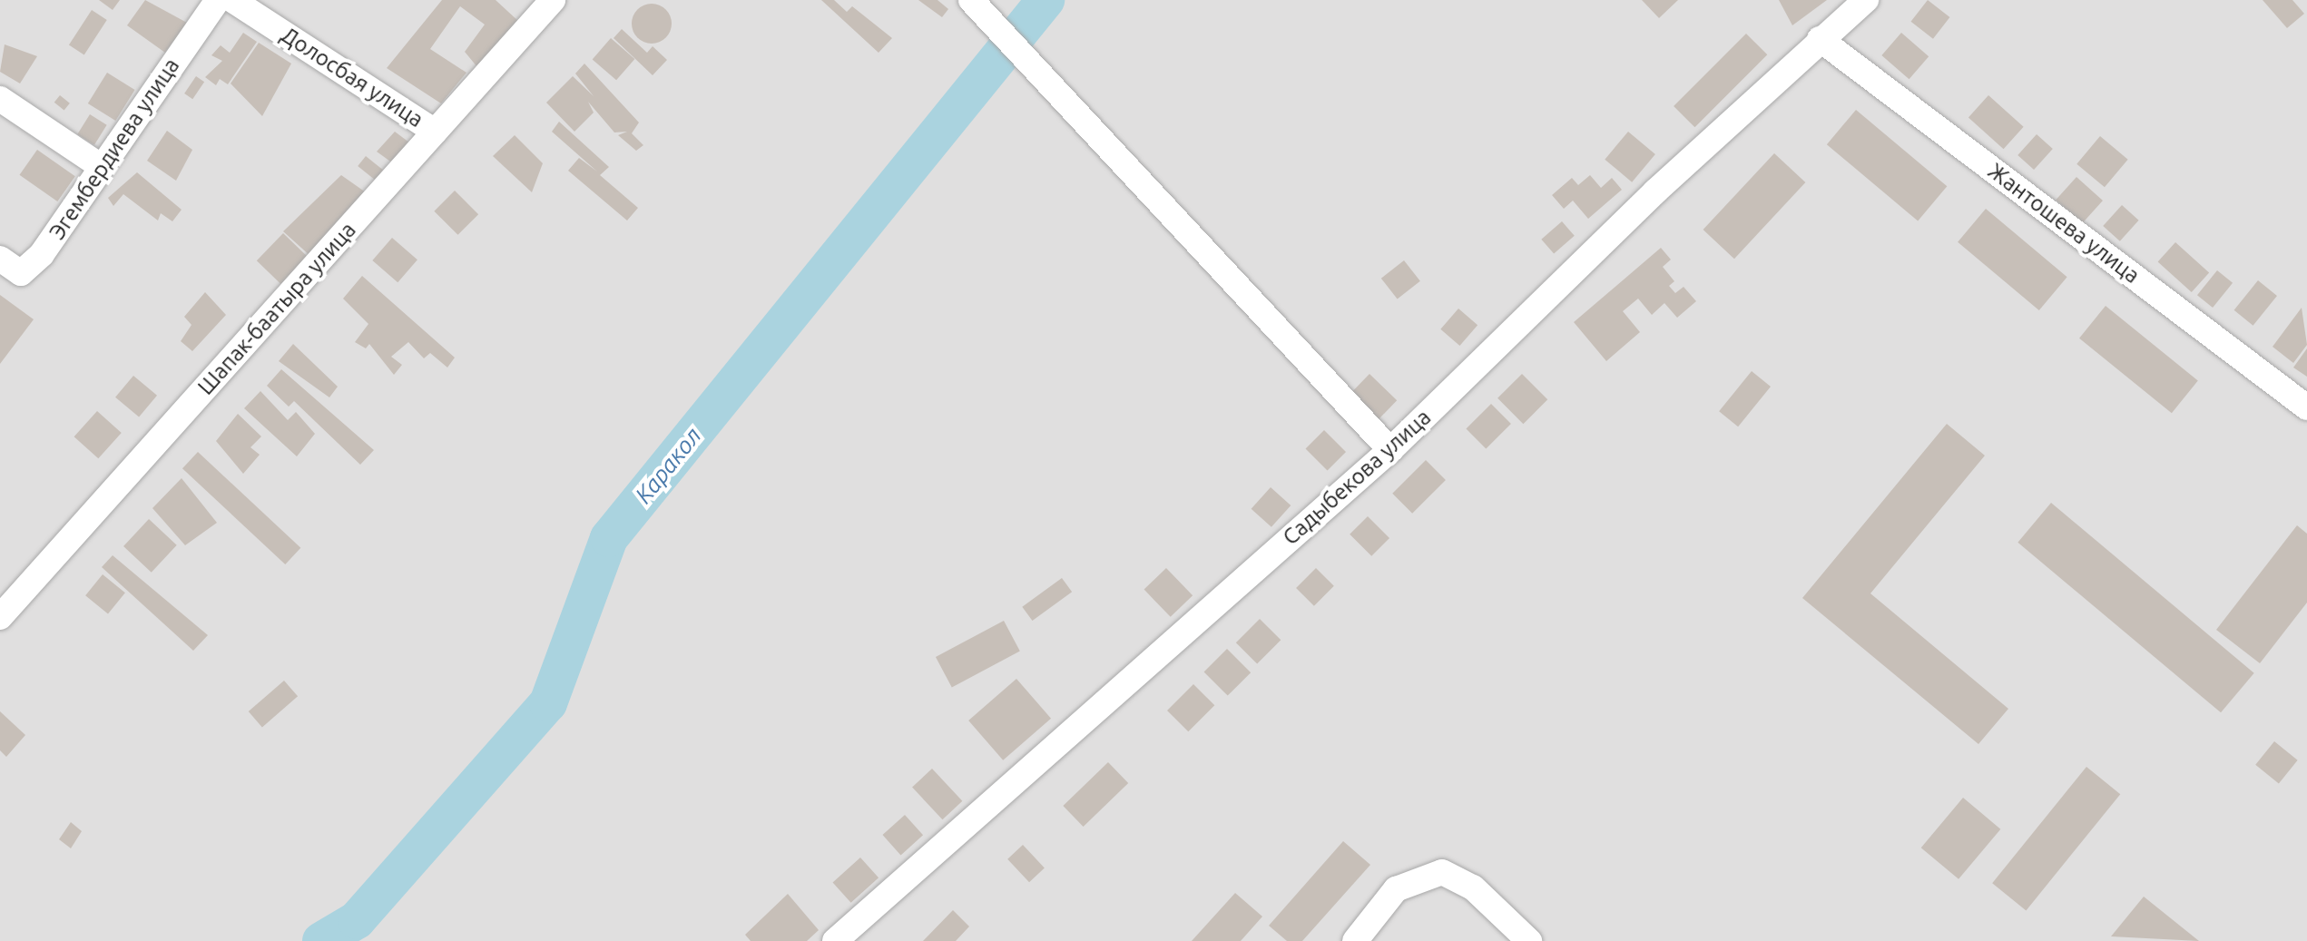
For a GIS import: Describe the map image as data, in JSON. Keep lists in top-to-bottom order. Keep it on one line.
{"streets":{"street":["Долосбая улица","Эгембердиева улица","Жантошева улица","Шапак-баатыра улица","Садыбекова улица"]},"crossings":[["Долосбая улица","Шапак-баатыра улица"],["Жантошева улица","Садыбекова улица"]],"water":["Каракол"]}
